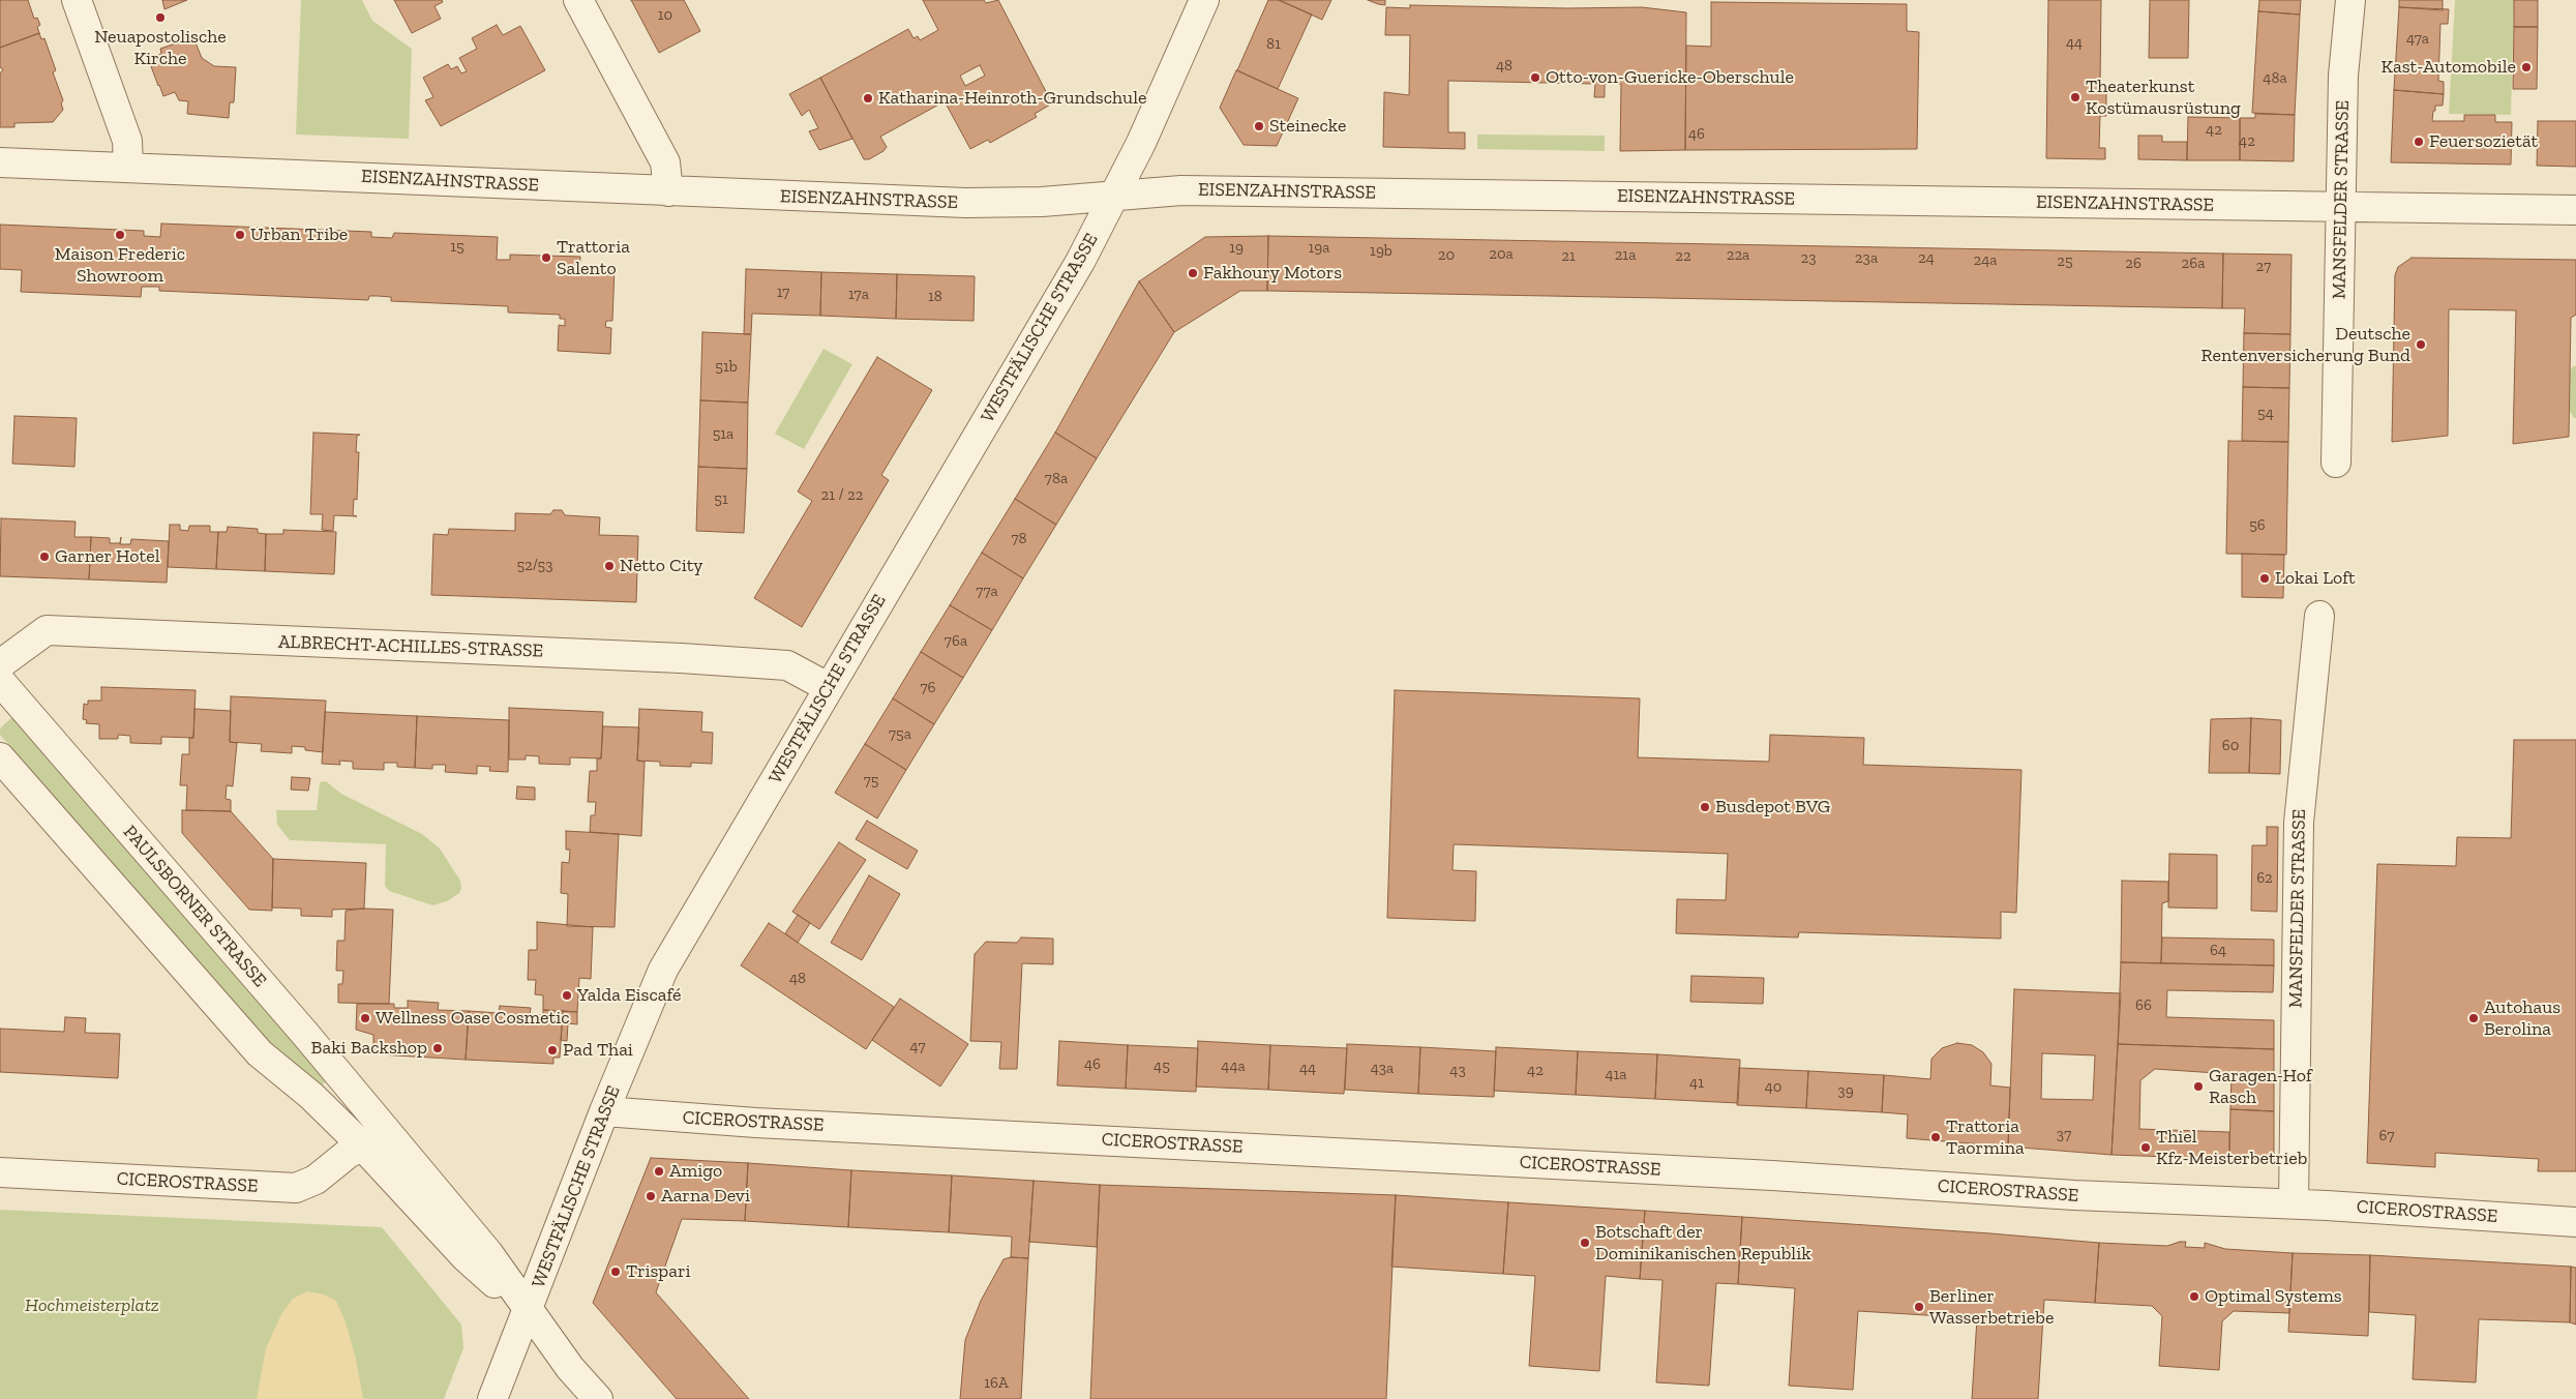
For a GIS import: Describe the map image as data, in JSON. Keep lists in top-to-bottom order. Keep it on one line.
{"streets":{"street":["EISENZAHNSTRASSE","MANSFELDER STRASSE","WESTFÄLISCHE STRASSE","ALBRECHT-ACHILLES-STRASSE","PAULSBORNER STRASSE","CICEROSTRASSE"]},"crossings":[["EISENZAHNSTRASSE","MANSFELDER STRASSE"],["EISENZAHNSTRASSE","WESTFÄLISCHE STRASSE"],["MANSFELDER STRASSE","CICEROSTRASSE"],["WESTFÄLISCHE STRASSE","ALBRECHT-ACHILLES-STRASSE"],["WESTFÄLISCHE STRASSE","PAULSBORNER STRASSE"],["WESTFÄLISCHE STRASSE","CICEROSTRASSE"],["PAULSBORNER STRASSE","CICEROSTRASSE"]],"parks":["Hochmeisterplatz"],"places":["Neuapostolische Kirche","Kast-Automobile","Otto-von-Guericke-Oberschule","Theaterkunst Kostümausrüstung","Katharina-Heinroth-Grundschule","Steinecke","Feuersozietät","Maison Frederic Showroom","Urban Tribe","Trattoria Salento","Fakhoury Motors","Deutsche Rentenversicherung Bund","Garner Hotel","Netto City","Lokai Loft","Busdepot BVG","Yalda Eiscafé","Wellness Oase Cosmetic","Autohaus Berolina","Baki Backshop","Pad Thai","Garagen-Hof Rasch","Trattoria Taormina","Thiel Kfz-Meisterbetrieb","Amigo","Aarna Devi","Botschaft der Dominikanischen Republik","Trispari","Optimal Systems","Berliner Wasserbetriebe"],"house_numbers":["10","47a","44","81","48","48a","42","46","42","15","19","19a","19b","20a","20","21a","22a","21","22","23","23a","24","24a","25","26","26a","27","17","17a","18","51b","54","51a","78a","21 / 22","51","56","78","52/53","77a","76a","76","75a","60","75","62","64","48","66","47","46","45","44a","44","43a","43","42","41a","41","40","39","37","67","16A"]}
